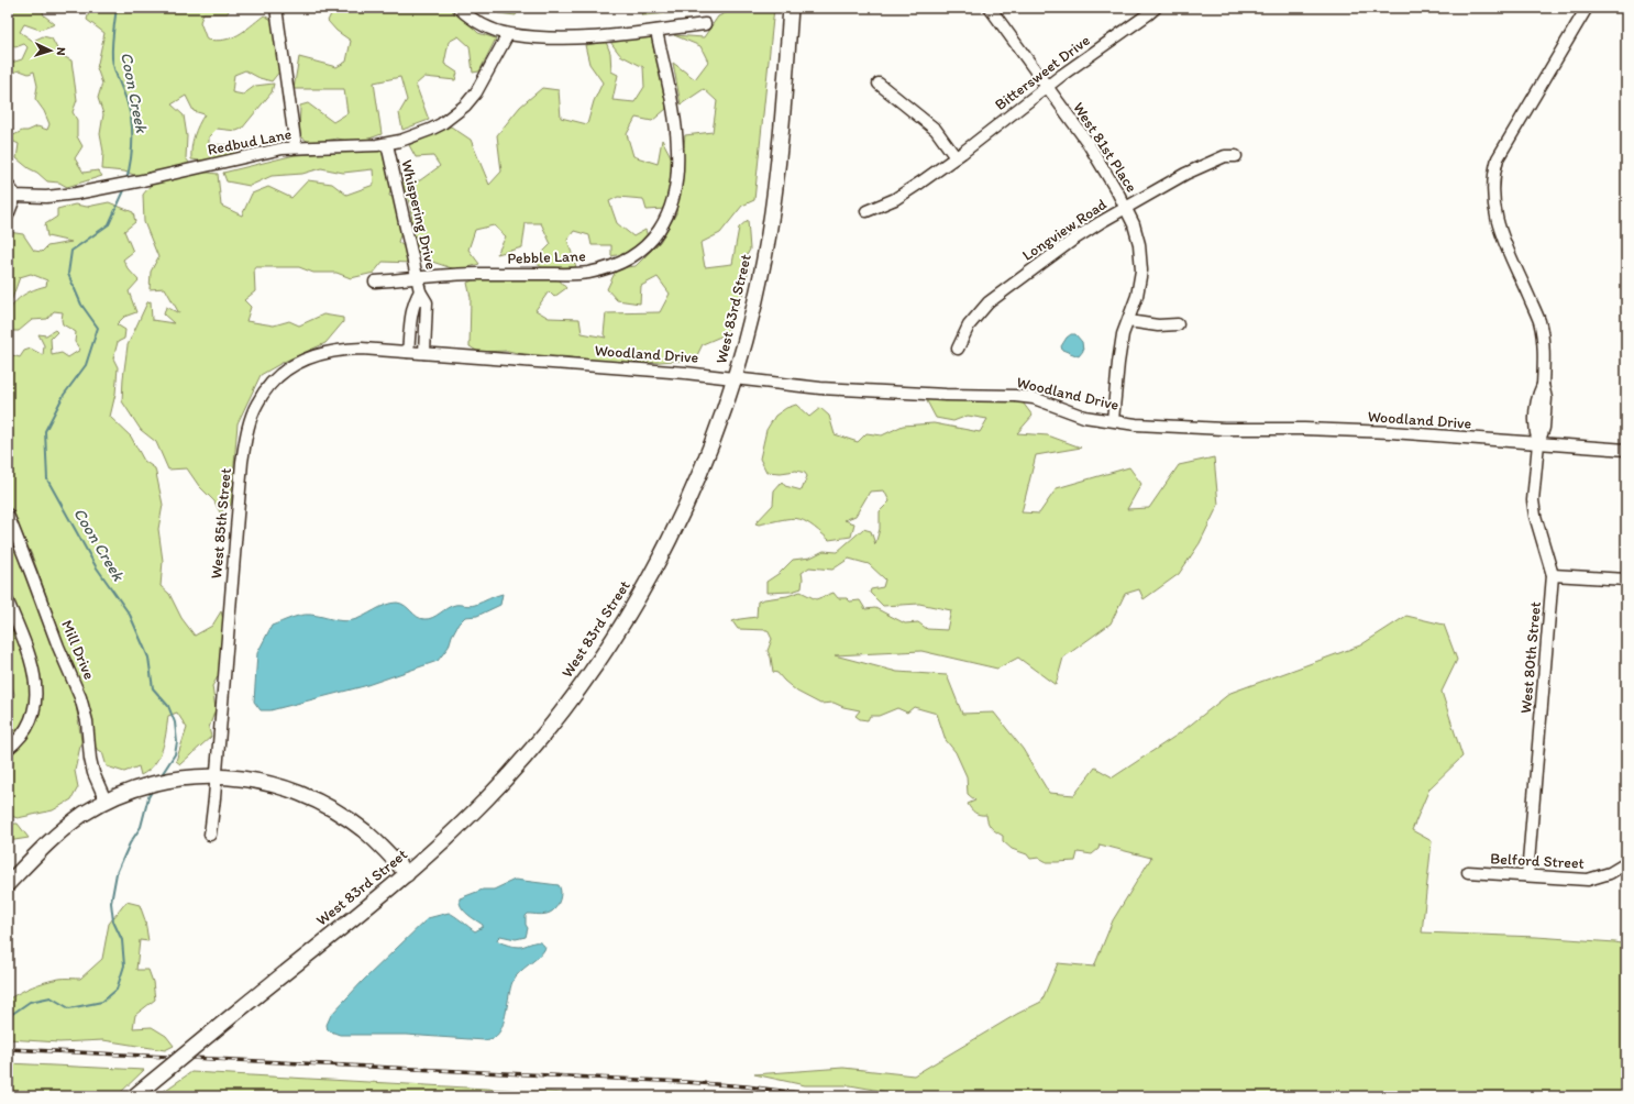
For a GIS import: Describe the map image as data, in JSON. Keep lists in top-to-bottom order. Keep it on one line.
{"streets":{"main road":["West 83rd Street"],"street":["Bittersweet Drive","Redbud Lane","West 81st Place","Whispering Drive","Longview Road","Pebble Lane","Woodland Drive","West 85th Street","Mill Drive","West 80th Street","Belford Street"]},"crossings":[["Bittersweet Drive","West 81st Place"],["Redbud Lane","Whispering Drive"],["West 81st Place","Longview Road"],["West 81st Place","Woodland Drive"],["Whispering Drive","Pebble Lane"],["Whispering Drive","Woodland Drive"],["Whispering Drive","West 85th Street"],["West 83rd Street","Woodland Drive"],["Woodland Drive","West 85th Street"],["Woodland Drive","West 80th Street"],["West 80th Street","Belford Street"]],"water":["Coon Creek"],"north":"right"}
